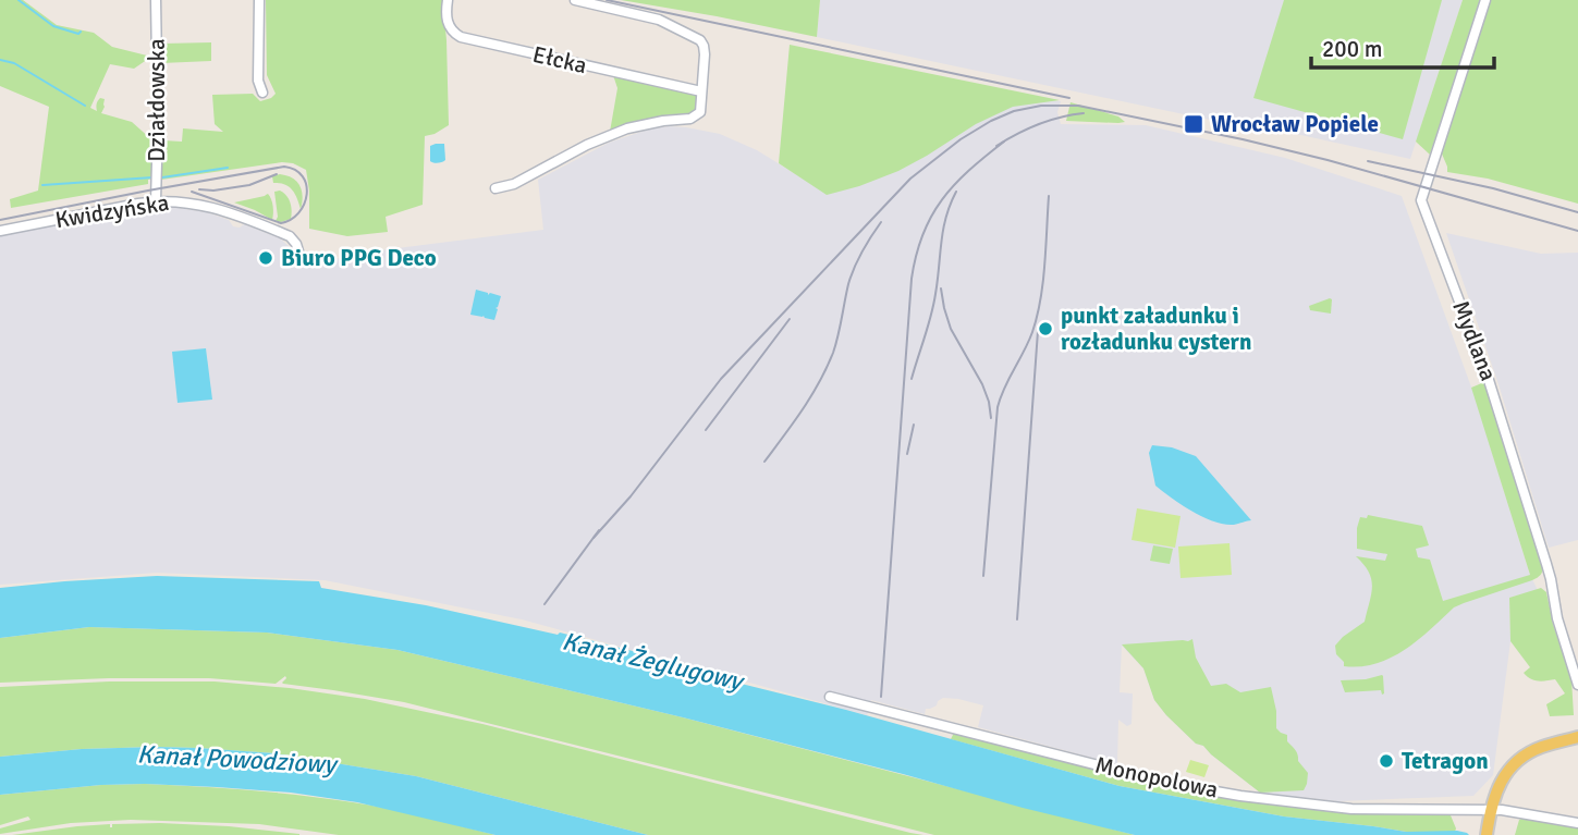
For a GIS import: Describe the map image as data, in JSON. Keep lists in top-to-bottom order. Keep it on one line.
{"streets":{"street":["Ełcka","Działdowska","Kwidzyńska","Mydlana","Monopolowa"]},"crossings":[["Działdowska","Kwidzyńska"]],"water":["Kanał Żeglugowy","Kanał Powodziowy"],"places":{"transit":["Wrocław Popiele"],"other":["Biuro PPG Deco","punkt załadunku i rozładunku cystern","Tetragon"]},"scale_bar":"200 m"}
